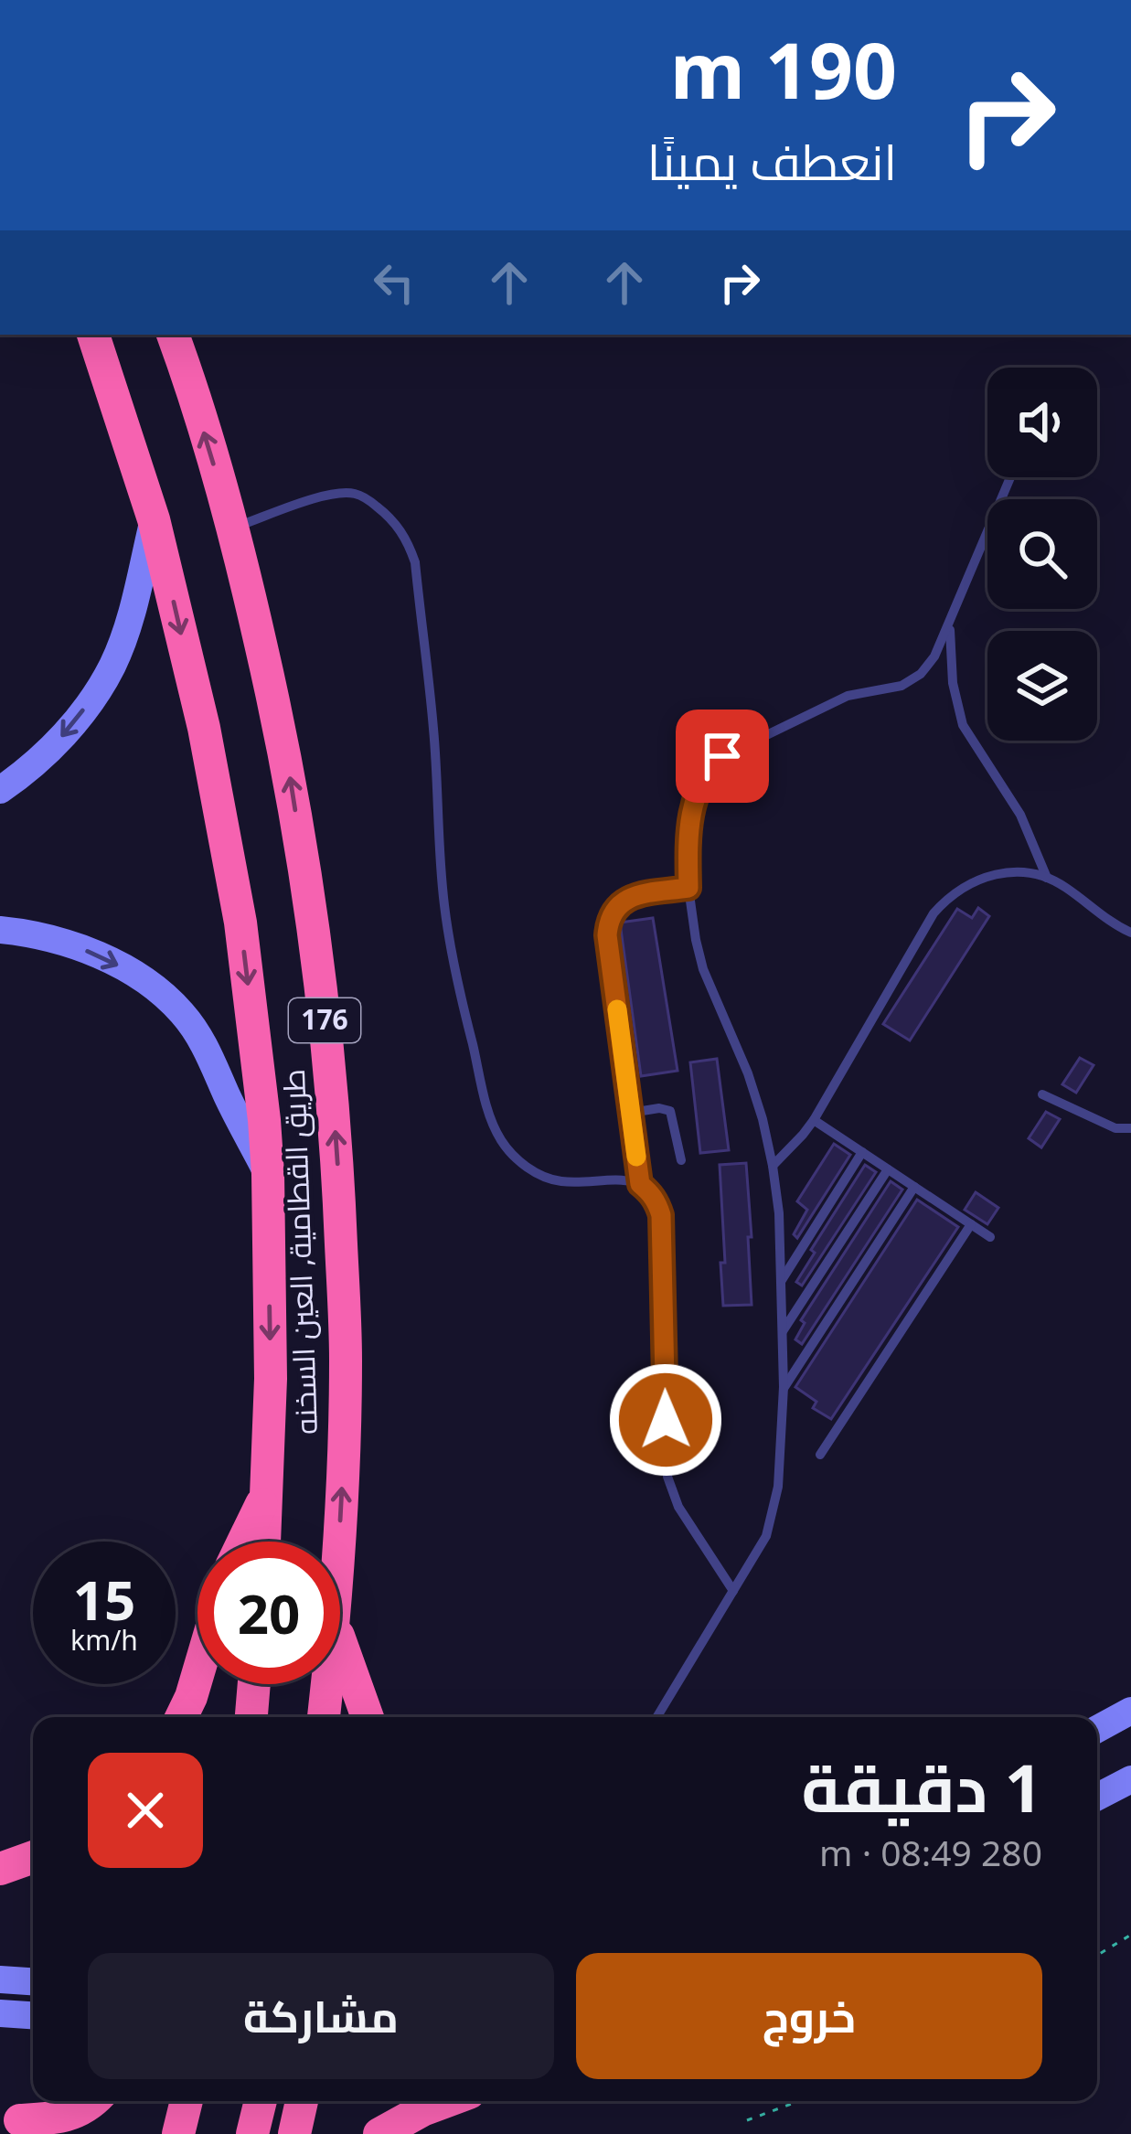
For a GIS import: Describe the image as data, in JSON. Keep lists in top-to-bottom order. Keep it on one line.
{"streets":{"highway":["176","طريق القطامية, العين السخنه"]},"page":{"turn":["190 m","انعطف يمينًا"],"speed":"15 km/h","limit":"20","heading":["1 دقيقة","280 m · 08:49"],"buttons":["خروج","مشاركة"]}}
